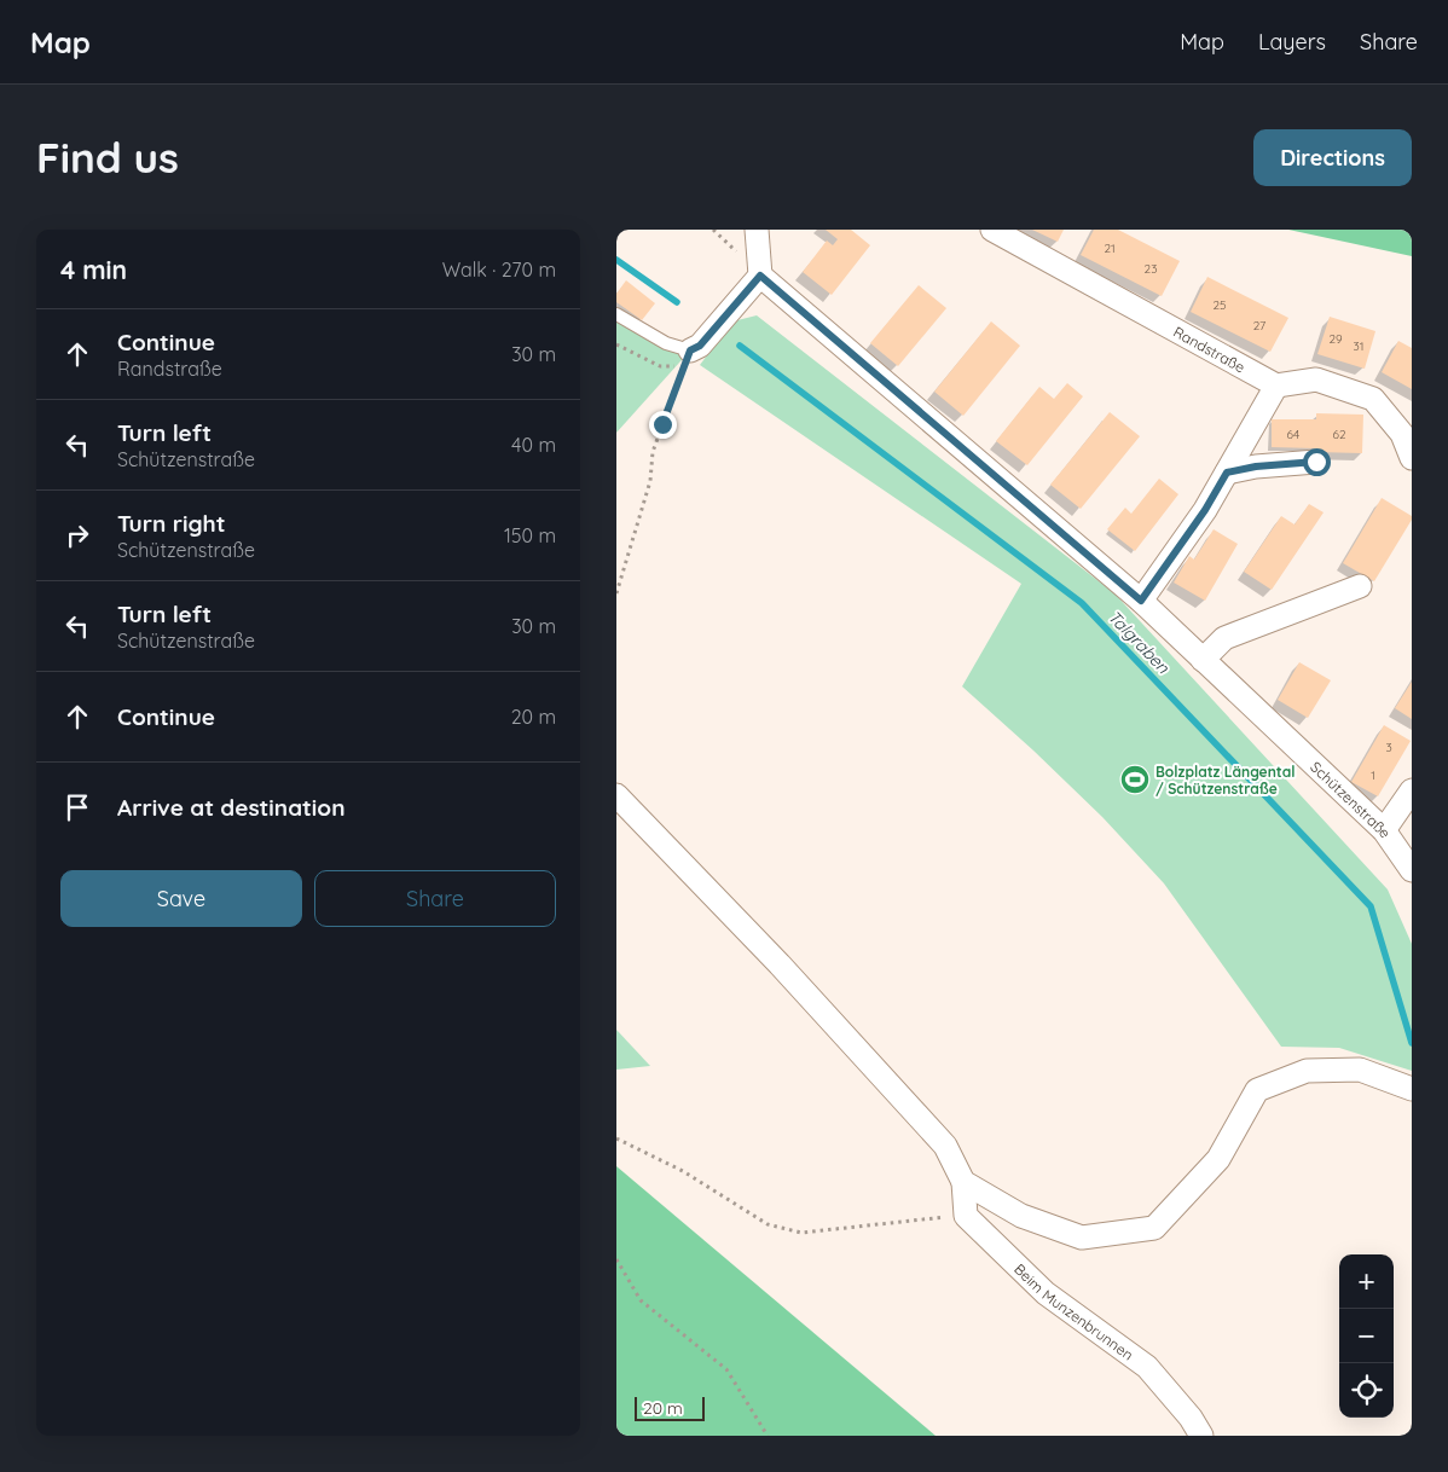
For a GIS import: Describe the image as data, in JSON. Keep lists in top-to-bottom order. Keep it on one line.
{"streets":{"street":["Randstraße","Schützenstraße","Beim Munzenbrunnen"]},"water":["Talgraben"],"places":{"sports":["Bolzplatz Längental / Schützenstraße"]},"house_numbers":["21","23","25","27","29","31","64","62","3","1"],"scale_bar":"20 m","page":{"header":"Map","nav":["Map","Layers","Share"],"buttons":["Directions",["Save","Share"]],"title":"Find us","heading":["4 min","Walk · 270 m"],"list":[["Continue","Randstraße","30 m"],["Turn left","Schützenstraße","40 m"],["Turn right","Schützenstraße","150 m"],["Turn left","Schützenstraße","30 m"],["Continue","20 m"],"Arrive at destination"],"map_buttons":["+","−"],"scale":"20 m"}}
